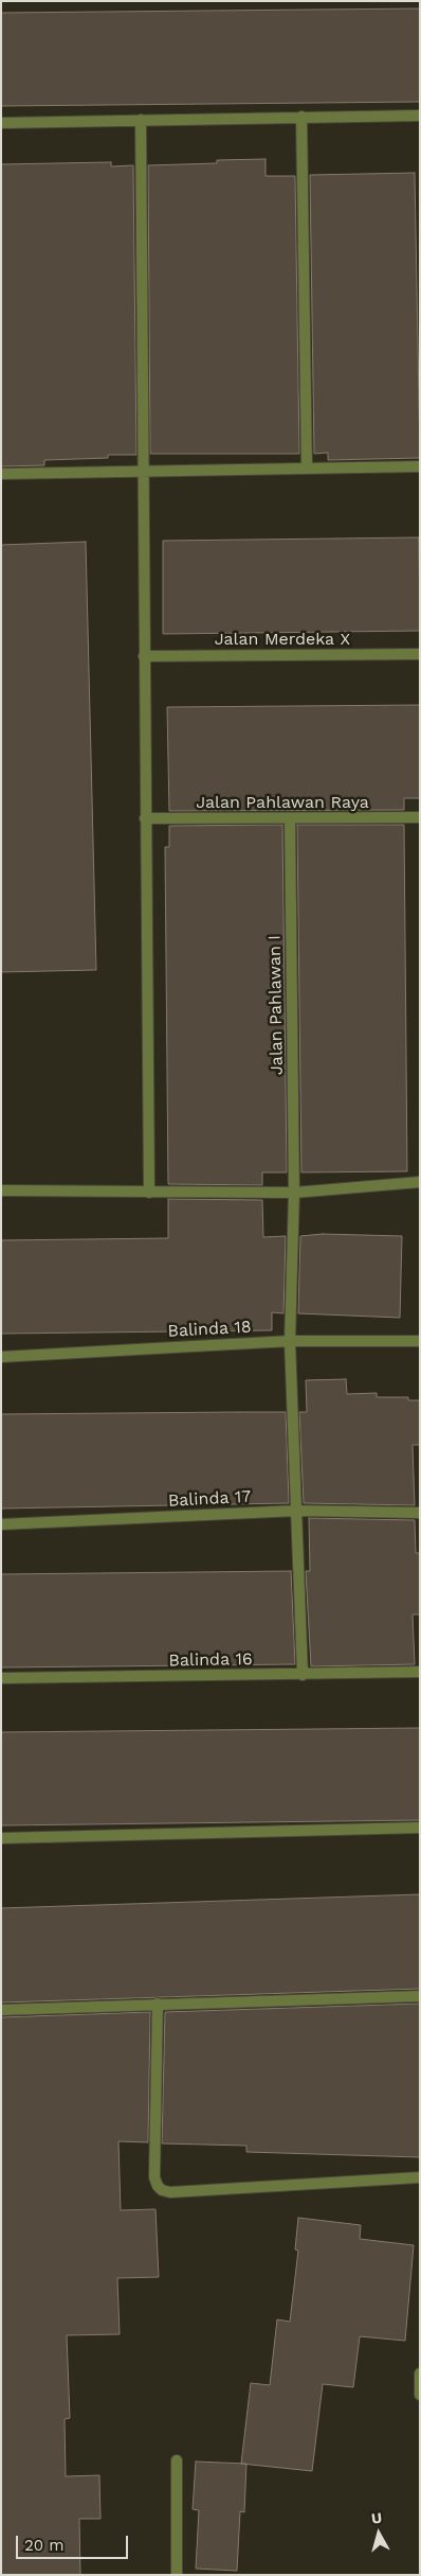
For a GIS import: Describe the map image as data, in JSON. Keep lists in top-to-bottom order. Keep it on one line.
{"streets":{"street":["Jalan Merdeka X","Jalan Pahlawan Raya","Jalan Pahlawan I","Balinda 18","Balinda 17","Balinda 16"]},"crossings":[["Jalan Pahlawan Raya","Jalan Pahlawan I"],["Jalan Pahlawan I","Balinda 18"],["Jalan Pahlawan I","Balinda 17"],["Jalan Pahlawan I","Balinda 16"]],"scale_bar":"20 m","north":"top"}
